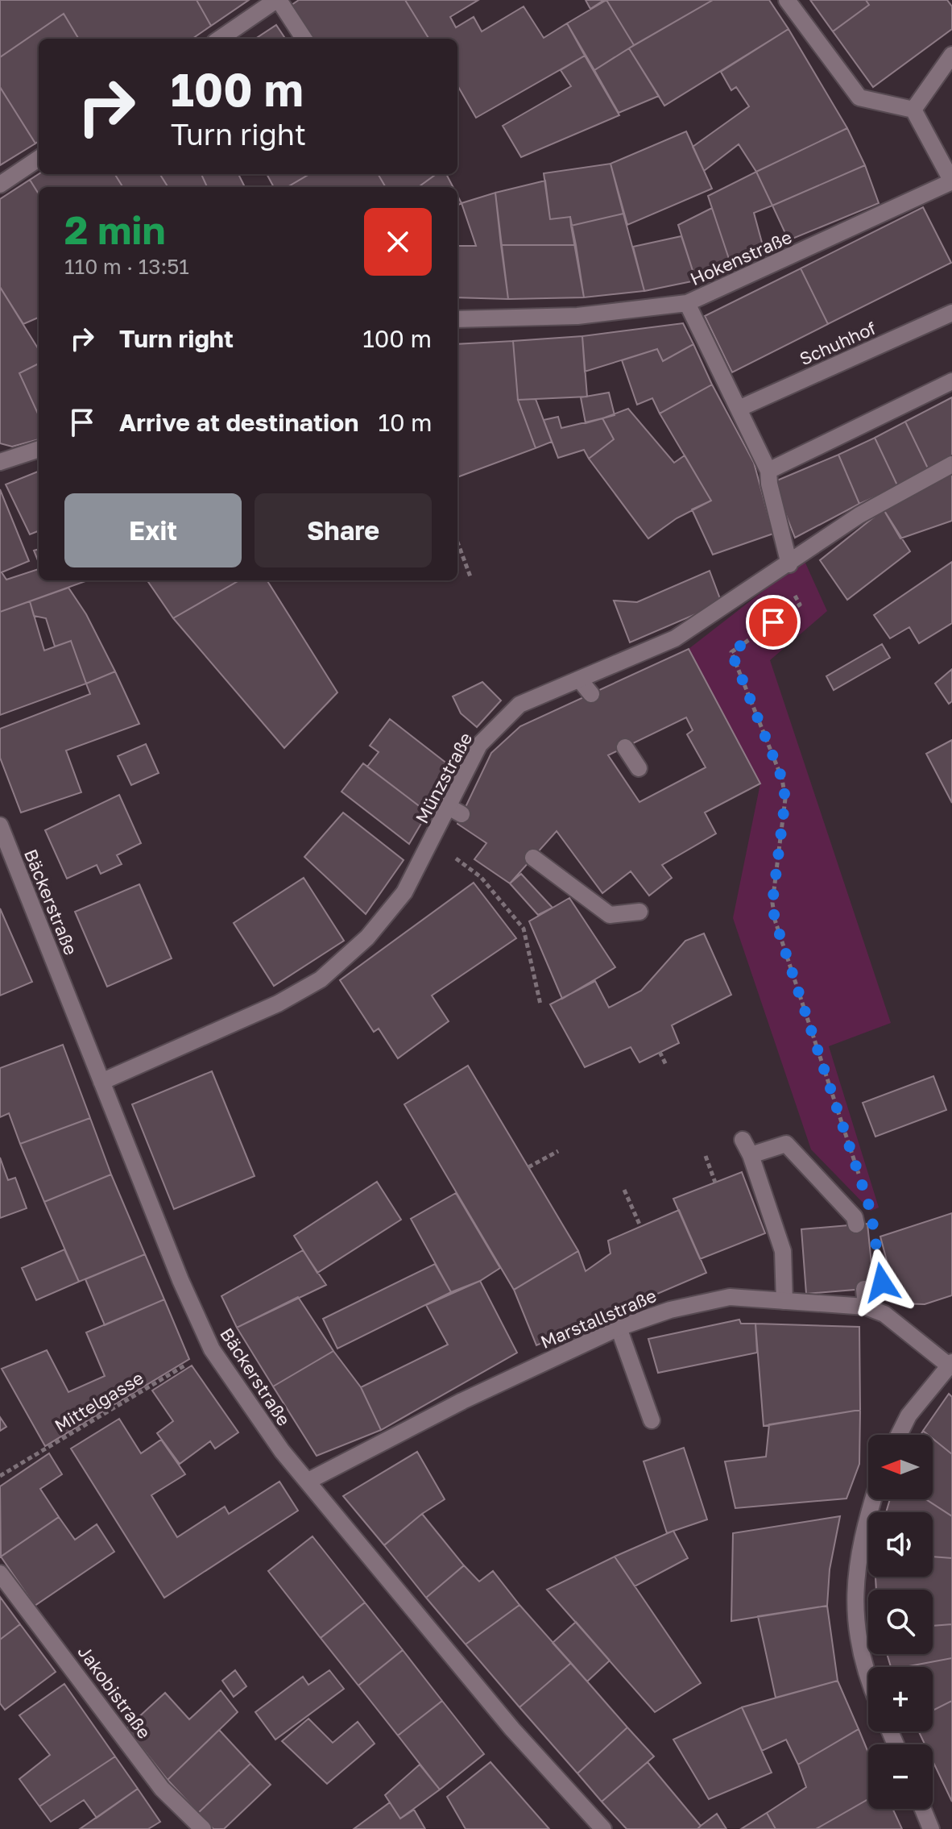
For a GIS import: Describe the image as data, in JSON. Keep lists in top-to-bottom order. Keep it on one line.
{"streets":{"street":["Hokenstraße","Schuhhof","Münzstraße","Bäckerstraße","Marstallstraße","Jakobistraße"],"path":["Mittelgasse"]},"crossings":[["Münzstraße","Bäckerstraße"],["Bäckerstraße","Marstallstraße"],["Bäckerstraße","Mittelgasse"]],"north":"left","page":{"turn":["100 m","Turn right"],"heading":["2 min","110 m · 13:51"],"list":[{"name":"Turn right","value":"100 m"},{"name":"Arrive at destination","value":"10 m"}],"buttons":["Exit","Share"],"map_buttons":["+","−"]}}
